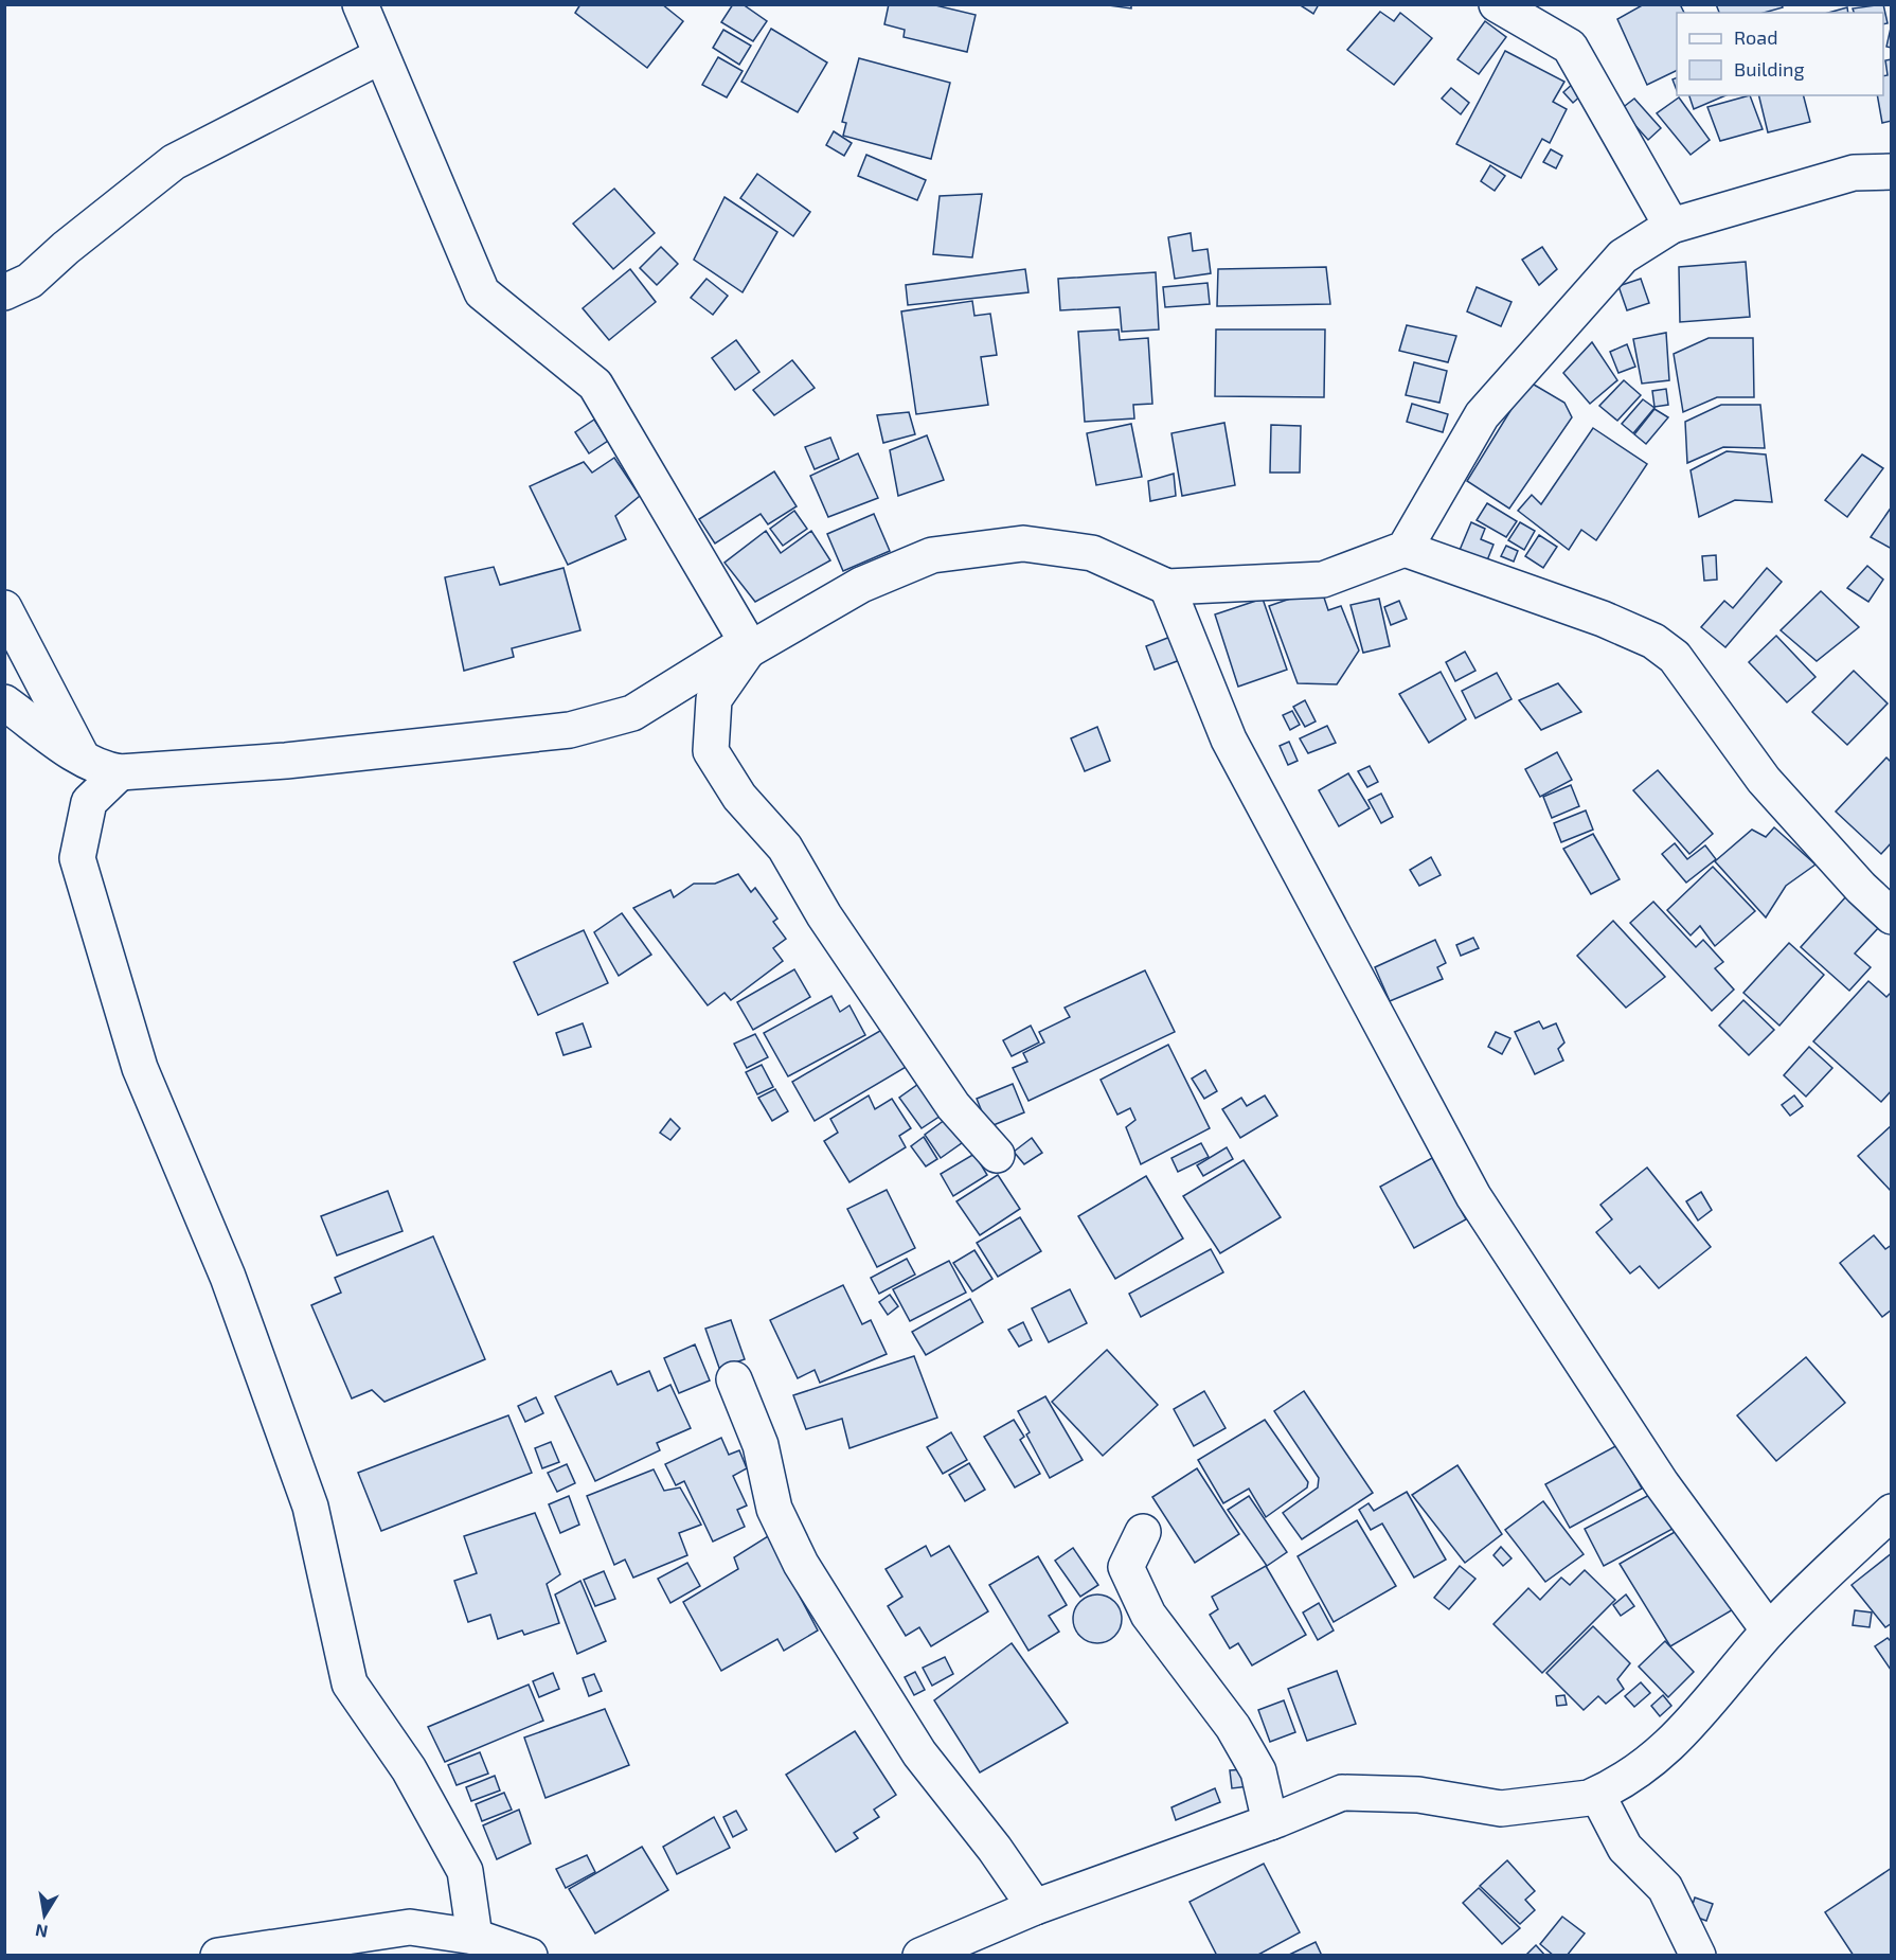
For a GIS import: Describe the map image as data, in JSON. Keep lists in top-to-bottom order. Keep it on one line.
{"legend":["Road","Building"],"north":"bottom"}
